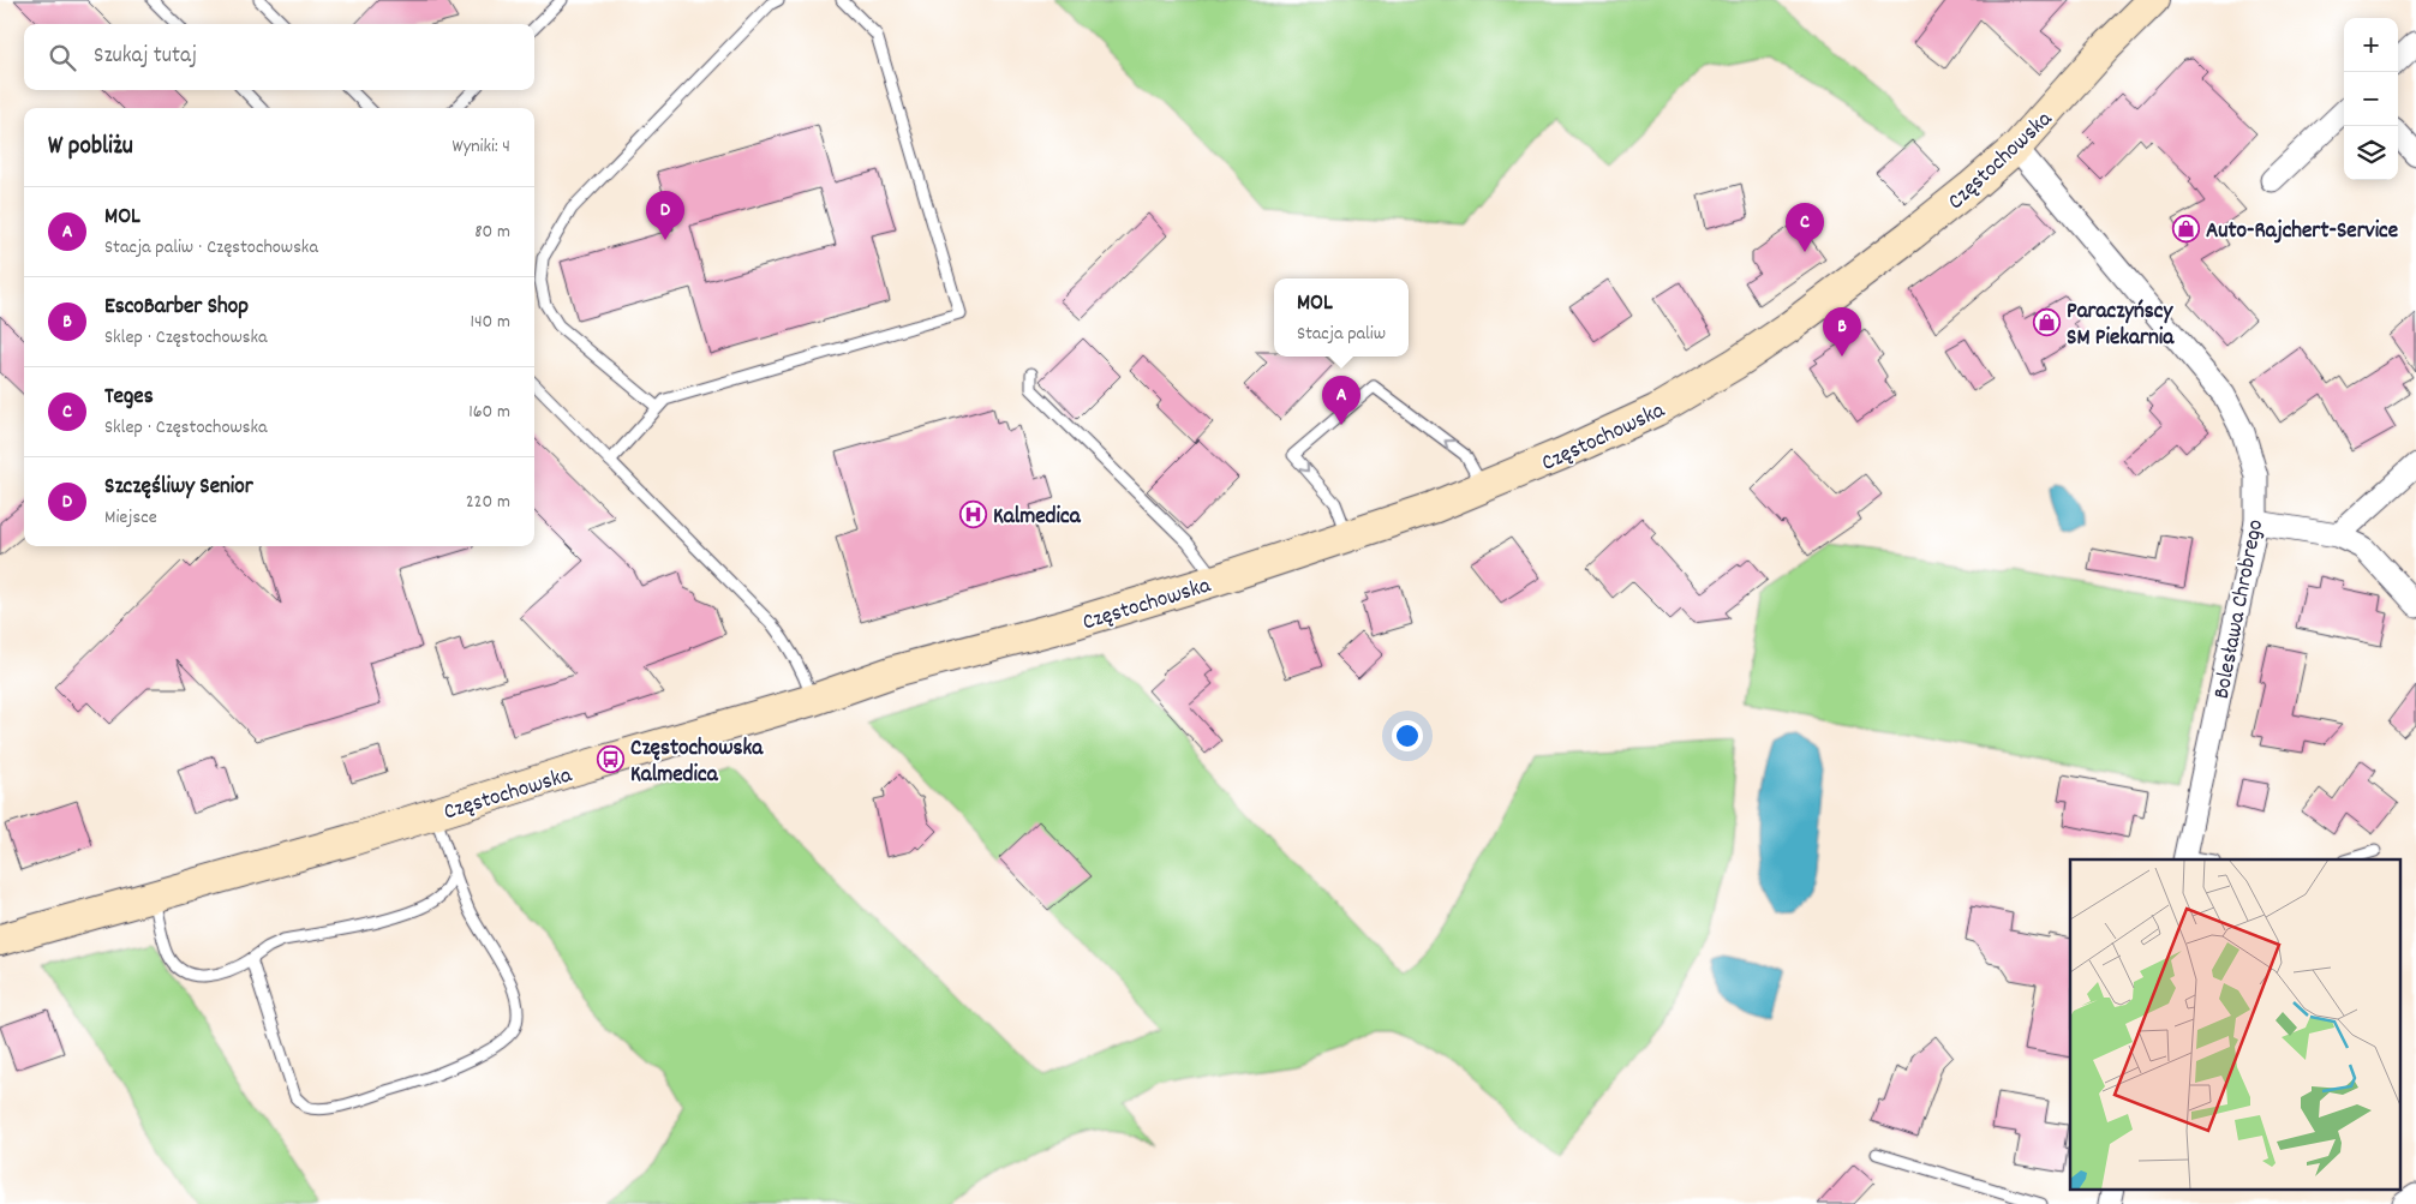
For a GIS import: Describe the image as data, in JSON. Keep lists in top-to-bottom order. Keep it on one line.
{"streets":{"main road":["Częstochowska"],"street":["Bolesława Chrobrego"]},"crossings":[["Częstochowska","Bolesława Chrobrego"]],"places":{"shop":["Auto-Rajchert-Service","Paraczyńscy SM Piekarnia"],"hospital":["Kalmedica"],"bus stop":["Częstochowska Kalmedica"]},"page":{"map_buttons":["+","−"],"search":"Szukaj tutaj","heading":["W pobliżu","Wyniki: 4"],"list":[{"mark":"A","name":"MOL","note":"Stacja paliw · Częstochowska","value":"80 m"},{"mark":"B","name":"EscoBarber Shop","note":"Sklep · Częstochowska","value":"140 m"},{"mark":"C","name":"Teges","note":"Sklep · Częstochowska","value":"160 m"},{"mark":"D","name":"Szczęśliwy Senior","note":"Miejsce","value":"220 m"}],"pins":["D","C","B","A"],"popup":["MOL","Stacja paliw"]}}
